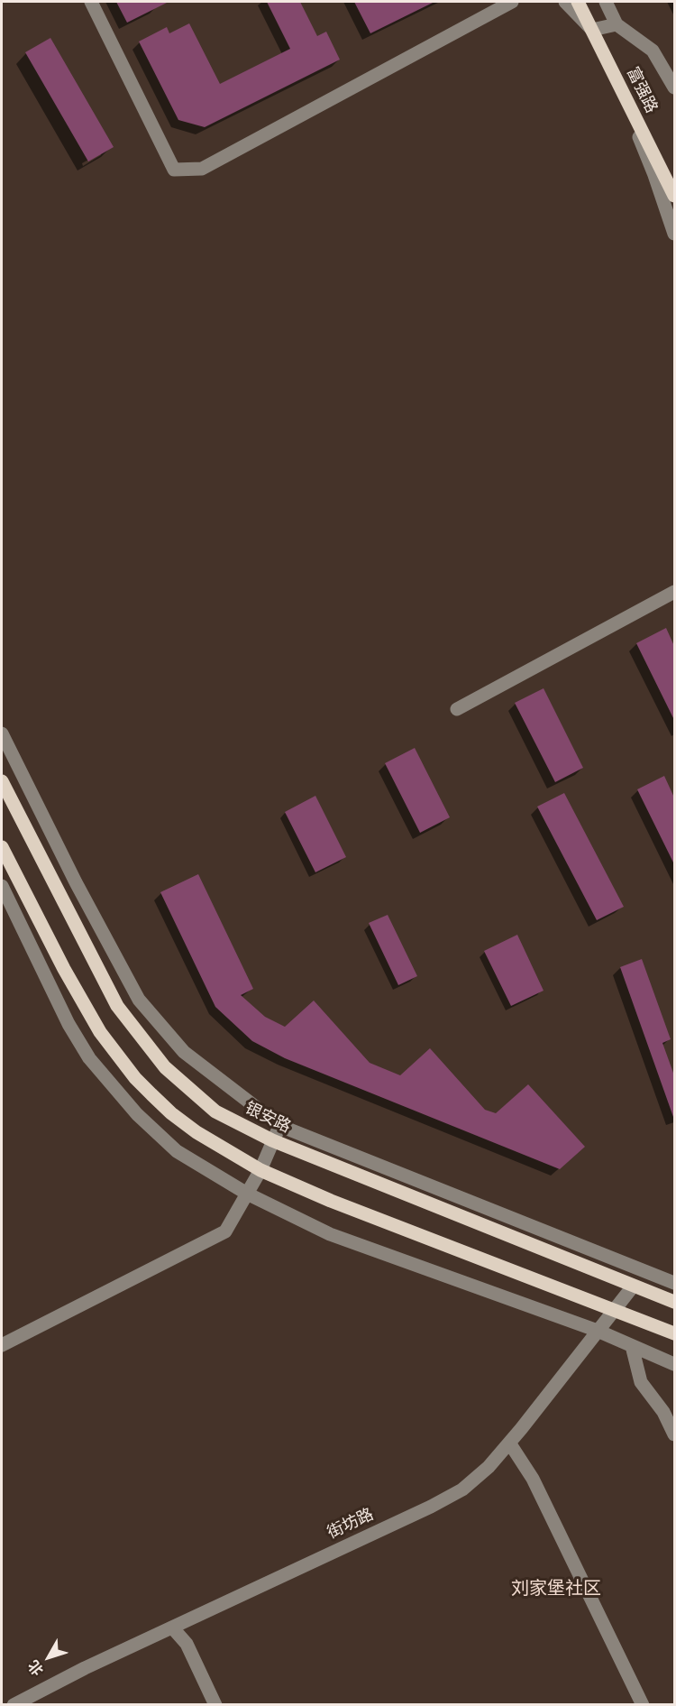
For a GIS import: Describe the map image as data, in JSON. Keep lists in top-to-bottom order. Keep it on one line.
{"streets":{"main road":["富强路","银安路"],"street":["街坊路"]},"crossings":[["银安路","街坊路"]],"districts":["刘家堡社区"],"north":"bottom left"}
